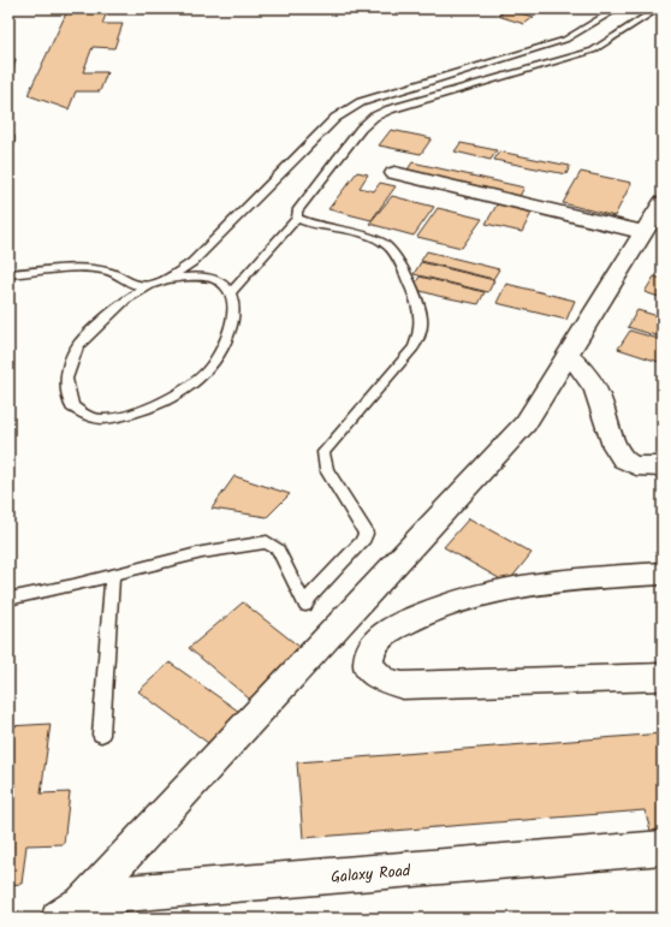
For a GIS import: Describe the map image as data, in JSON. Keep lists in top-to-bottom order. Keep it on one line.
{"streets":{"street":["Galaxy Road"]}}
